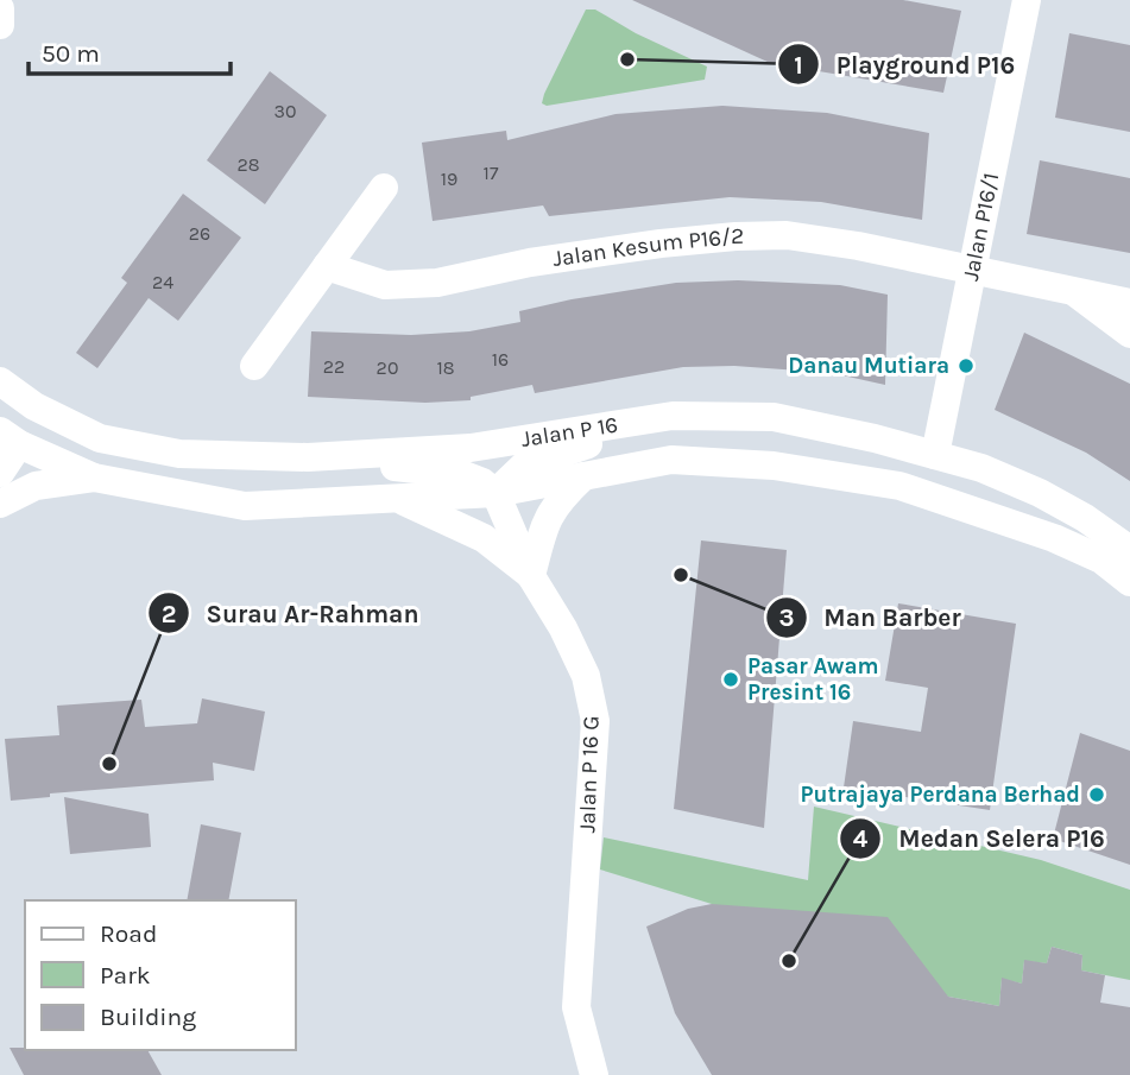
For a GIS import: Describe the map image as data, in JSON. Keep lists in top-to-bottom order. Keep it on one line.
{"streets":{"street":["Jalan P16/1","Jalan Kesum P16/2","Jalan P 16","Jalan P 16 G"]},"crossings":[["Jalan P16/1","Jalan Kesum P16/2"],["Jalan P16/1","Jalan P 16"],["Jalan P 16","Jalan P 16 G"]],"places":["Playground P16","Danau Mutiara","Man Barber","Pasar Awam Presint 16","Surau Ar-Rahman","Putrajaya Perdana Berhad","Medan Selera P16"],"house_numbers":["30","28","17","19","26","24","16","22","20","18"],"legend":["Road","Park","Building"],"scale_bar":"50 m"}
